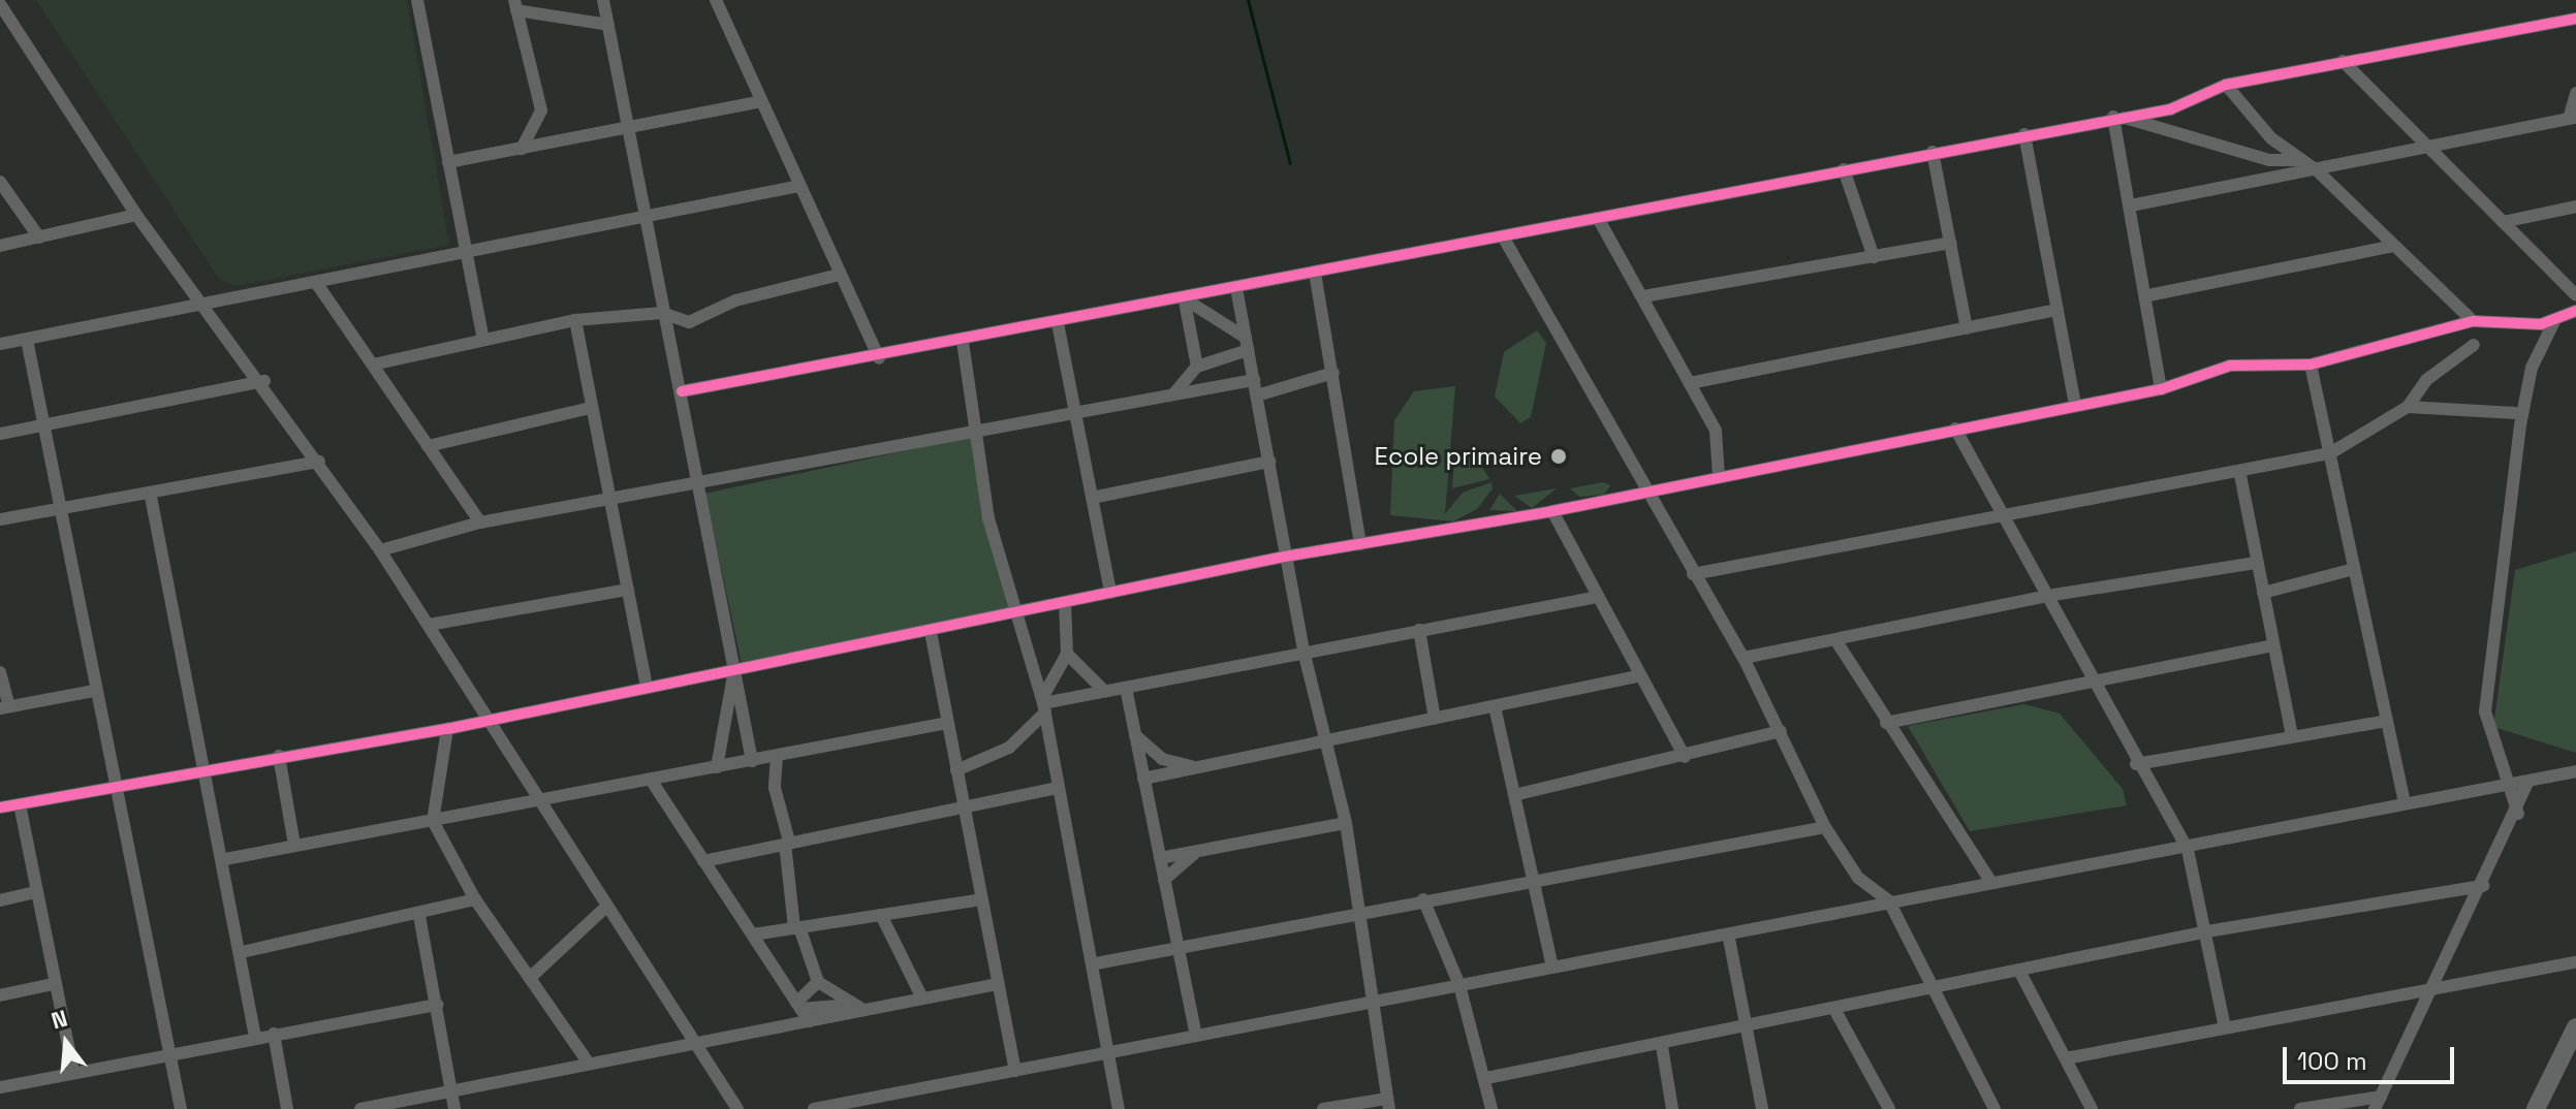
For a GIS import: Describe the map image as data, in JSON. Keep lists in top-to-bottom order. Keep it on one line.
{"places":["Ecole primaire"],"scale_bar":"100 m","north":"top"}
